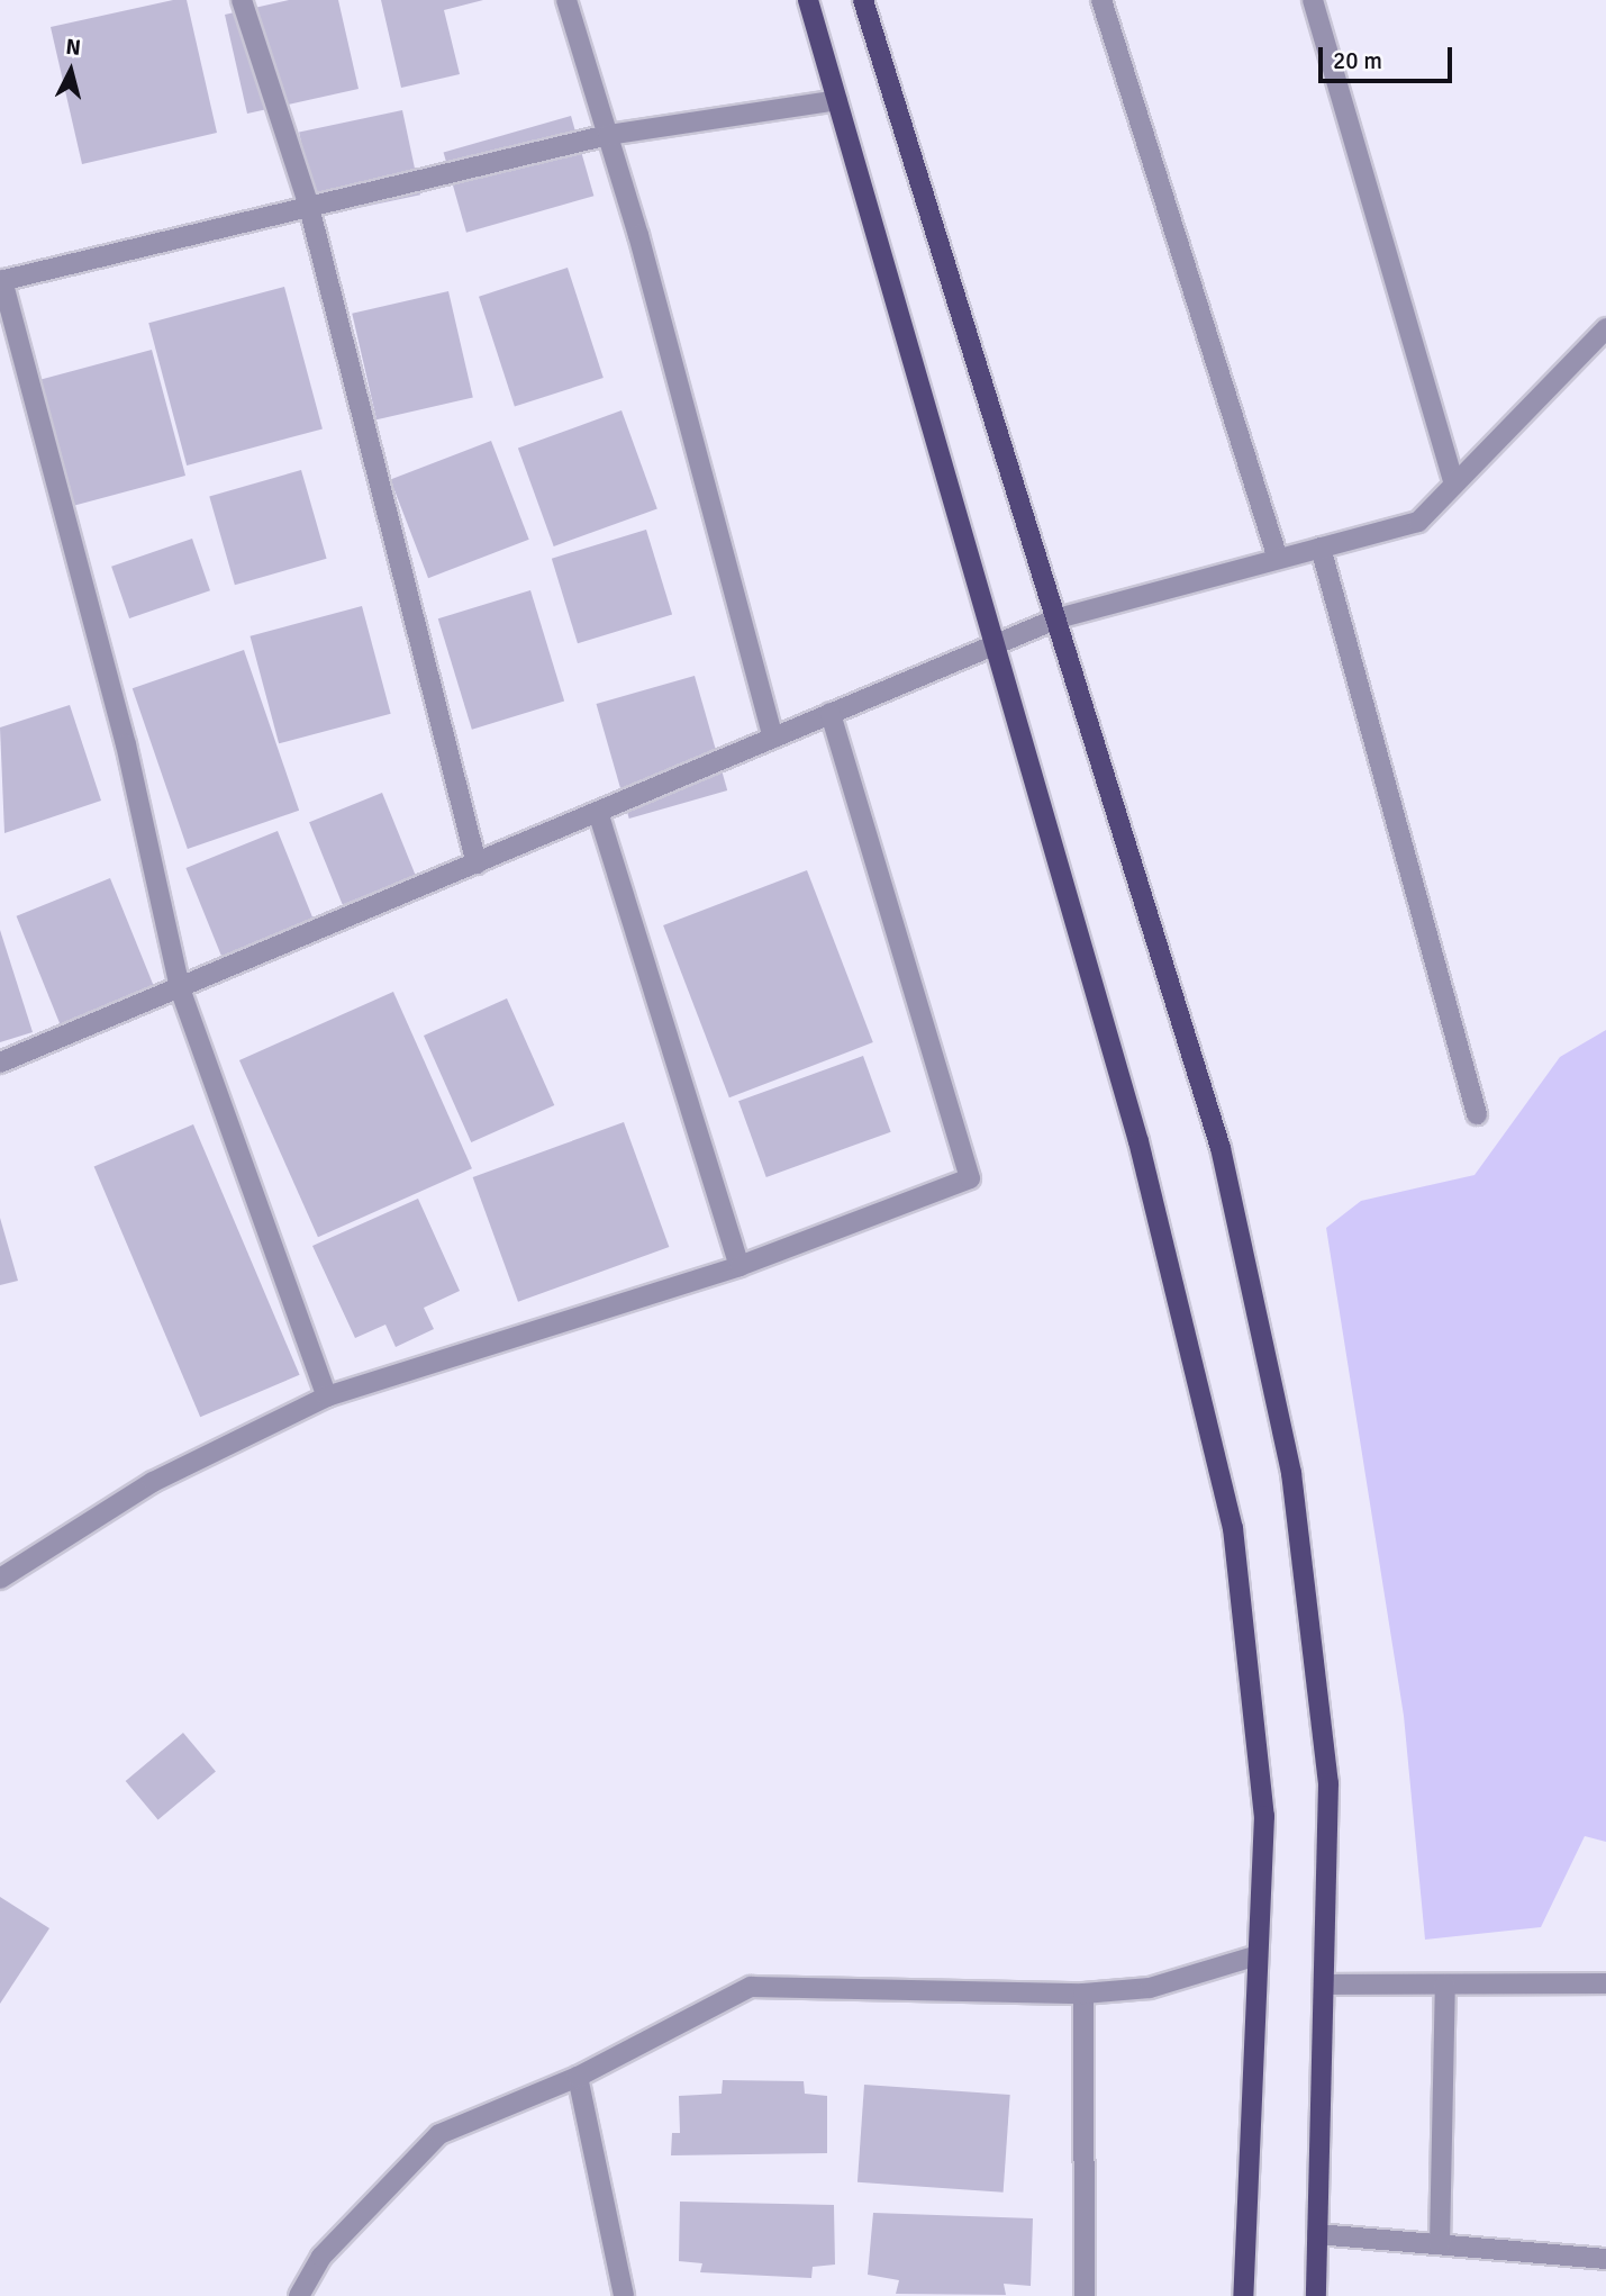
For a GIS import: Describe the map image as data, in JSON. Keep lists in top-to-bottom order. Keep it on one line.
{"scale_bar":"20 m","north":"top"}
